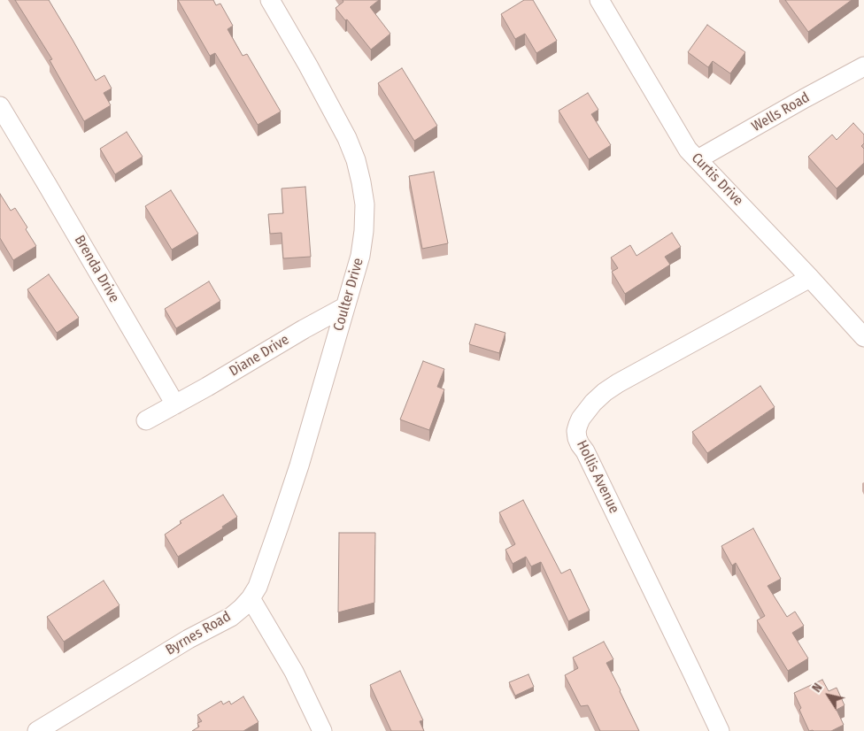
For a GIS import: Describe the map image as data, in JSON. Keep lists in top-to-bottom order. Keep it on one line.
{"streets":{"street":["Wells Road","Curtis Drive","Brenda Drive","Coulter Drive","Diane Drive","Hollis Avenue","Byrnes Road"]},"crossings":[["Wells Road","Curtis Drive"],["Curtis Drive","Hollis Avenue"],["Brenda Drive","Diane Drive"],["Coulter Drive","Diane Drive"],["Coulter Drive","Byrnes Road"]],"north":"top left"}
